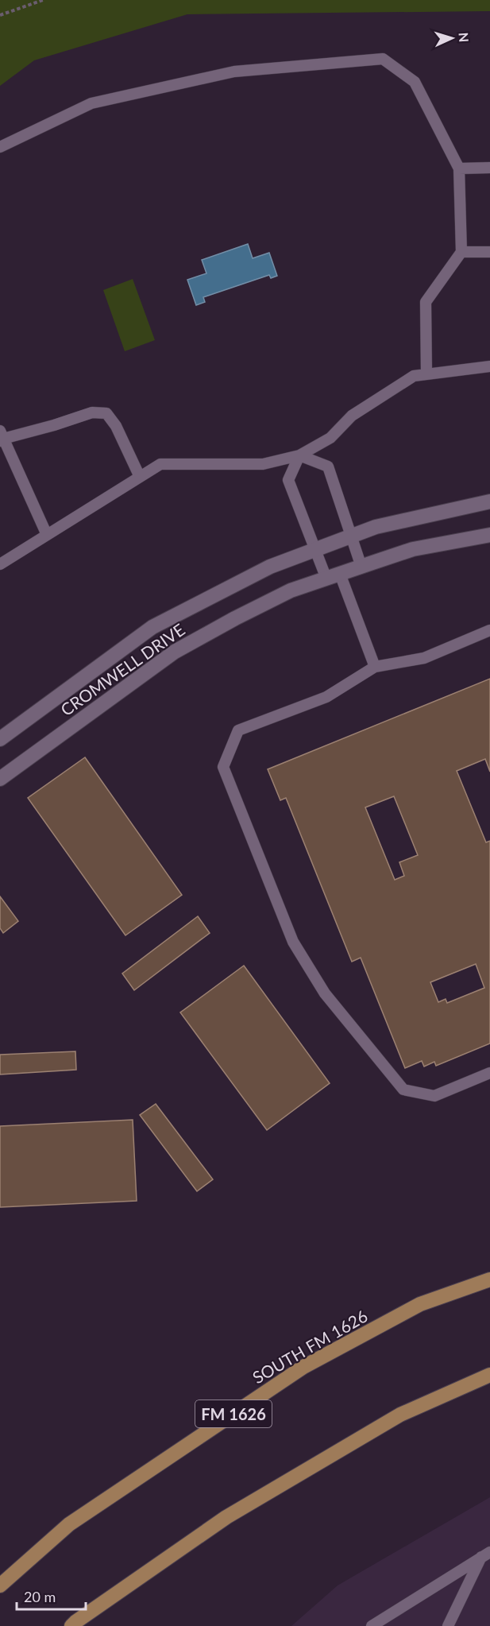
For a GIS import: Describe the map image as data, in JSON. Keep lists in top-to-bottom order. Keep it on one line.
{"streets":{"main road":["SOUTH FM 1626","FM 1626"],"street":["CROMWELL DRIVE"]},"scale_bar":"20 m","north":"right"}
